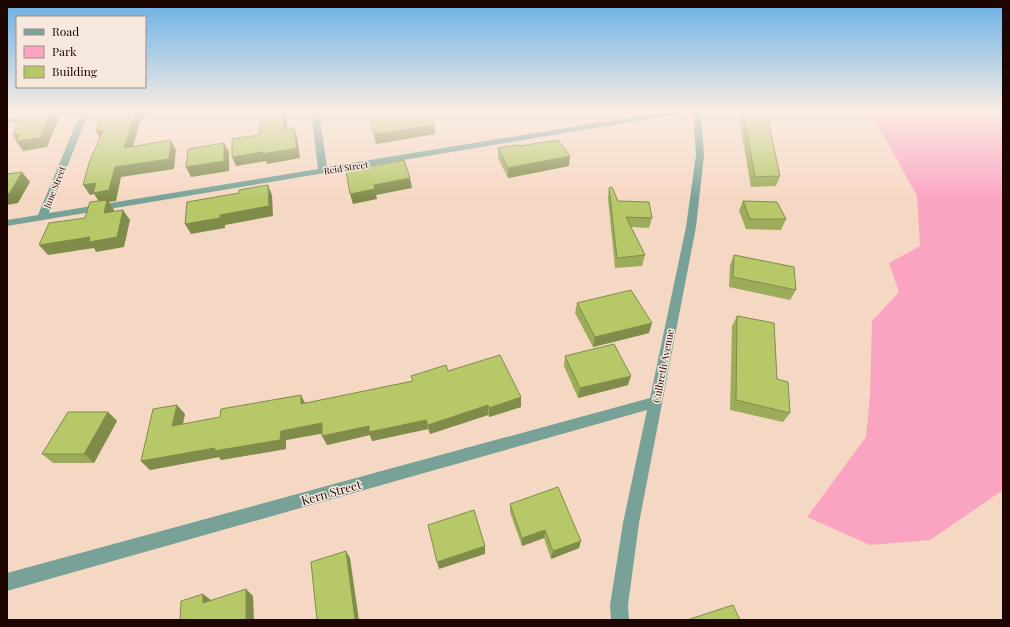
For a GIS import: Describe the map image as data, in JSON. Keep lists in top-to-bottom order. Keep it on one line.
{"streets":{"street":["Reid Street","June Street","Culbreth Avenue","Kern Street"]},"crossings":[["Reid Street","June Street"],["Culbreth Avenue","Kern Street"]],"legend":["Road","Park","Building"]}
